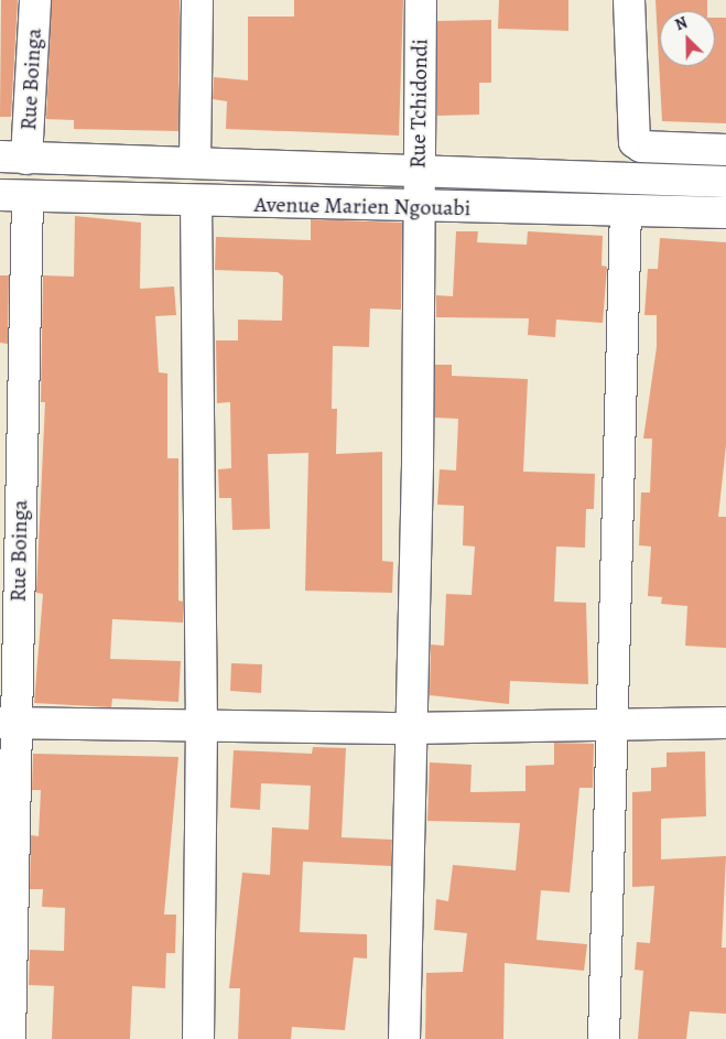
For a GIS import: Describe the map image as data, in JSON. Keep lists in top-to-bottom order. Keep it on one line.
{"streets":{"street":["Rue Boinga","Rue Tchidondi","Avenue Marien Ngouabi"]},"crossings":[["Rue Boinga","Avenue Marien Ngouabi"],["Rue Tchidondi","Avenue Marien Ngouabi"]],"north":"top left"}
